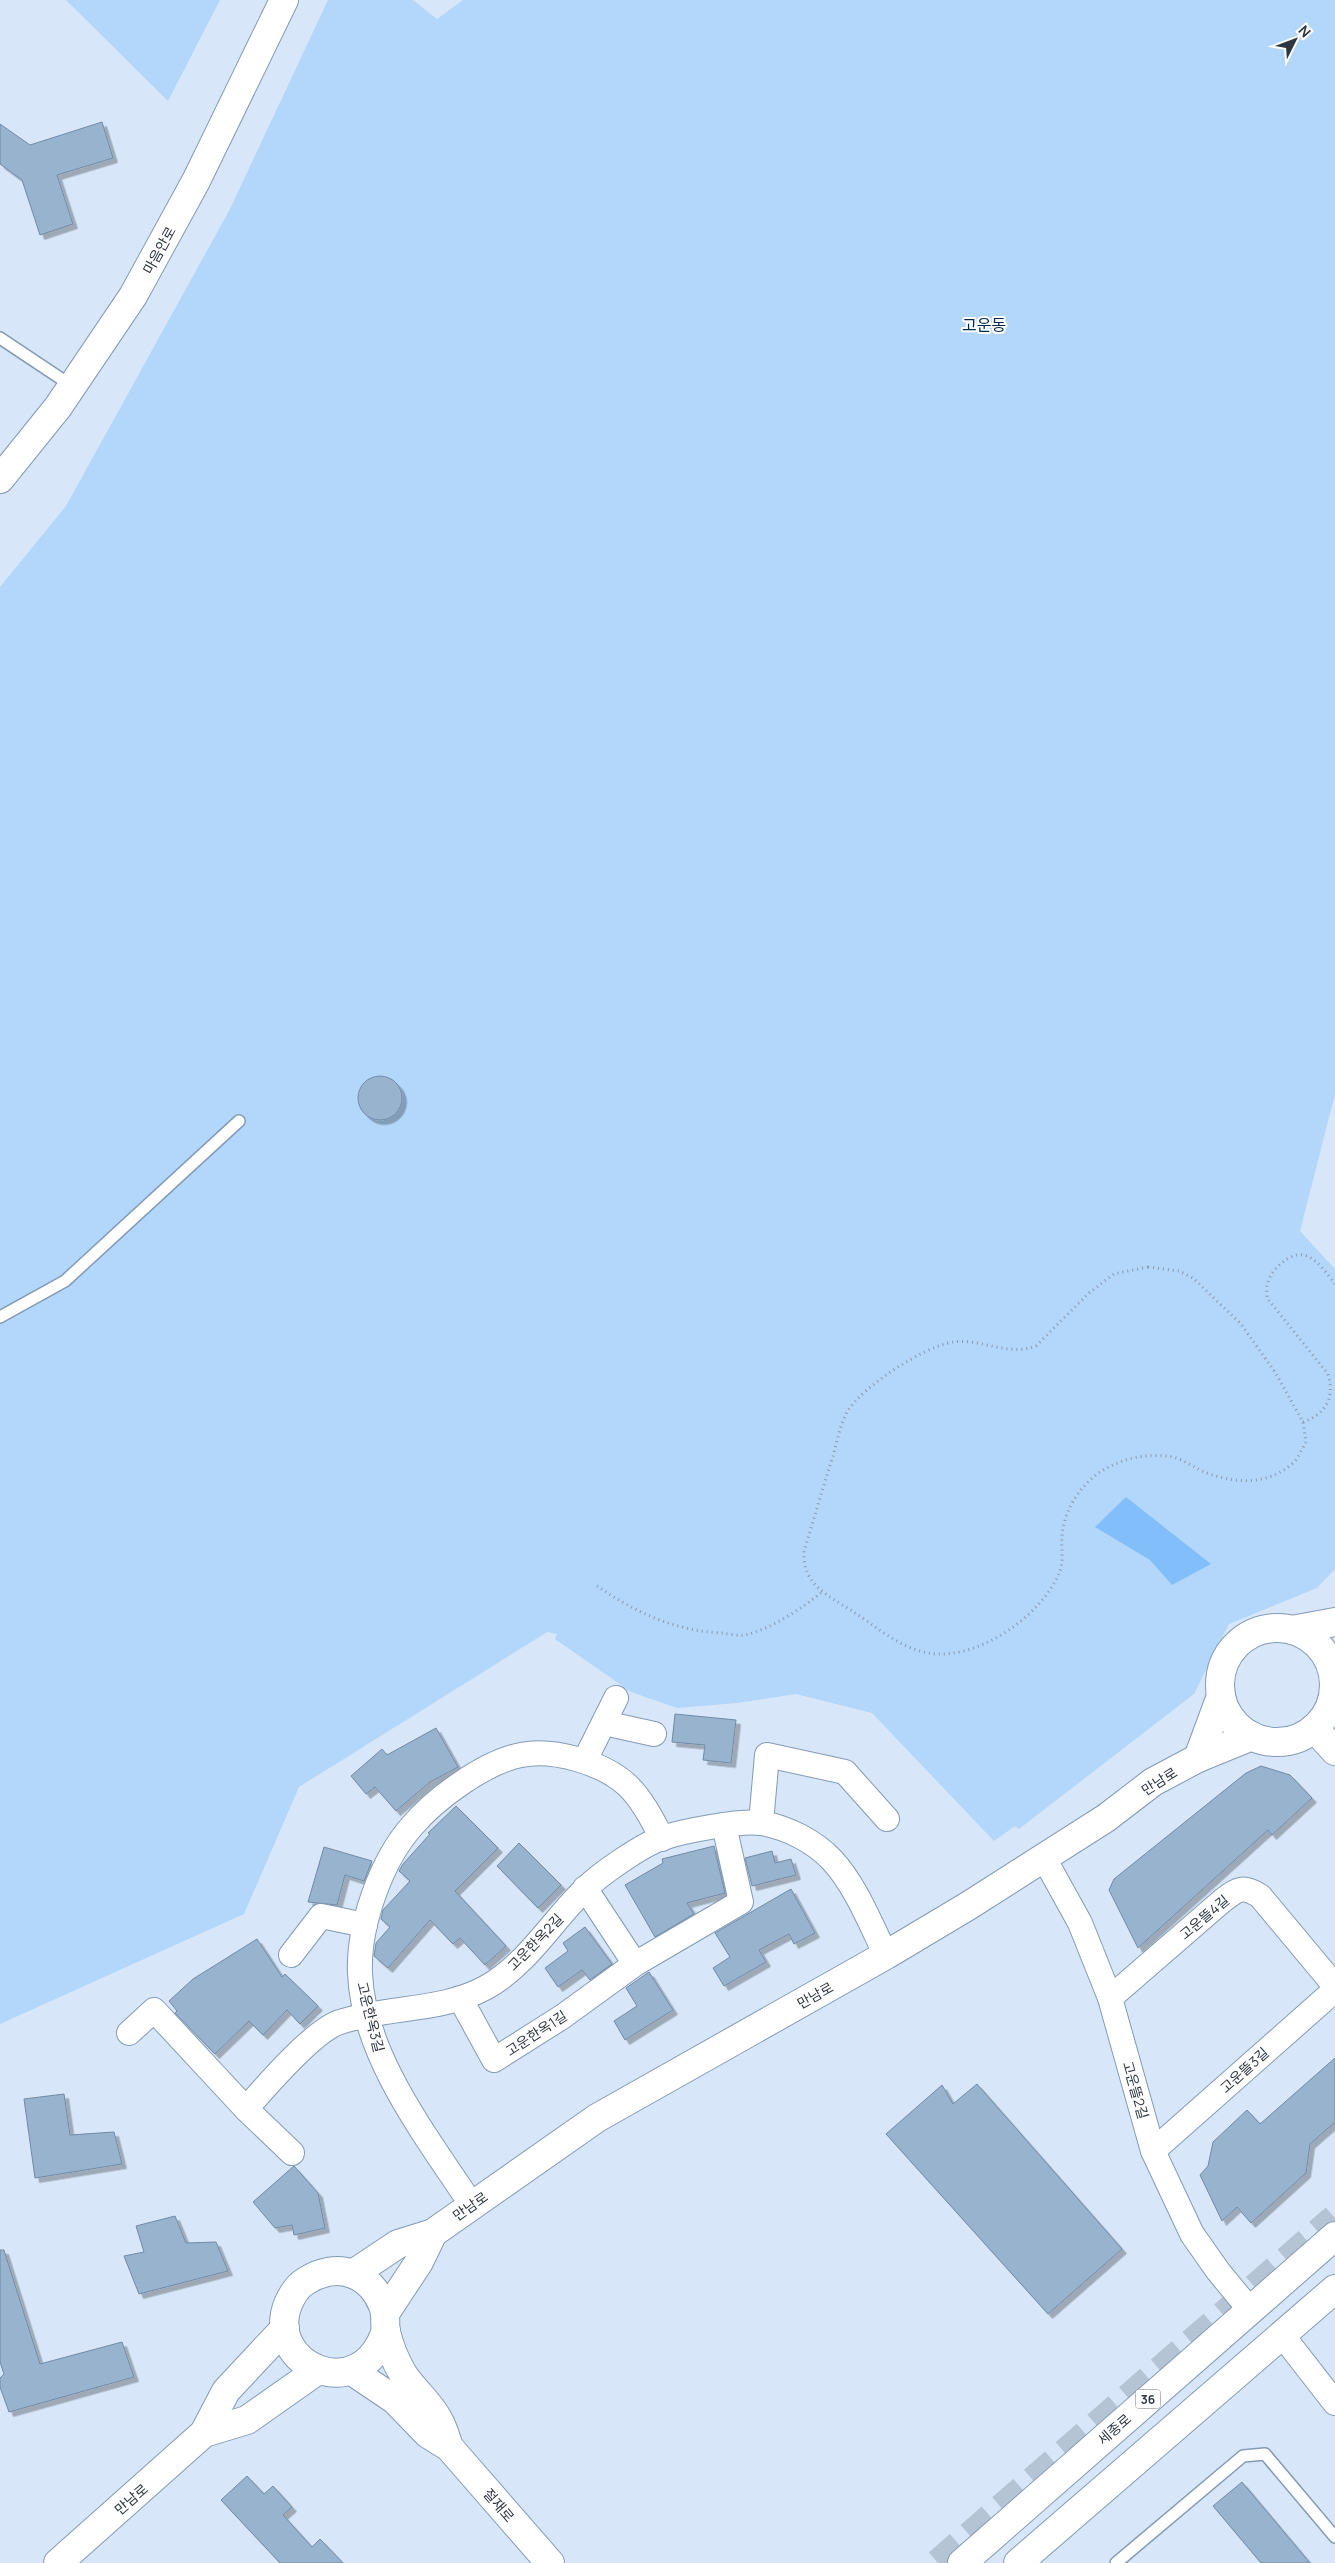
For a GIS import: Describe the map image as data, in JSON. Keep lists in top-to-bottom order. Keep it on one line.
{"streets":{"street":["마음안로","만남로","고운뜰4길","고운한옥2길","고운한옥3길","고운한옥1길","고운뜰3길","고운뜰2길","36","세종로","절재로"]},"crossings":[["만남로","고운한옥2길"],["만남로","고운한옥3길"],["만남로","고운뜰2길"],["고운뜰4길","고운뜰2길"],["고운한옥2길","고운한옥3길"],["고운한옥2길","고운한옥1길"],["고운뜰3길","고운뜰2길"],["고운뜰2길","세종로"]],"districts":["고운동"],"north":"top right"}
